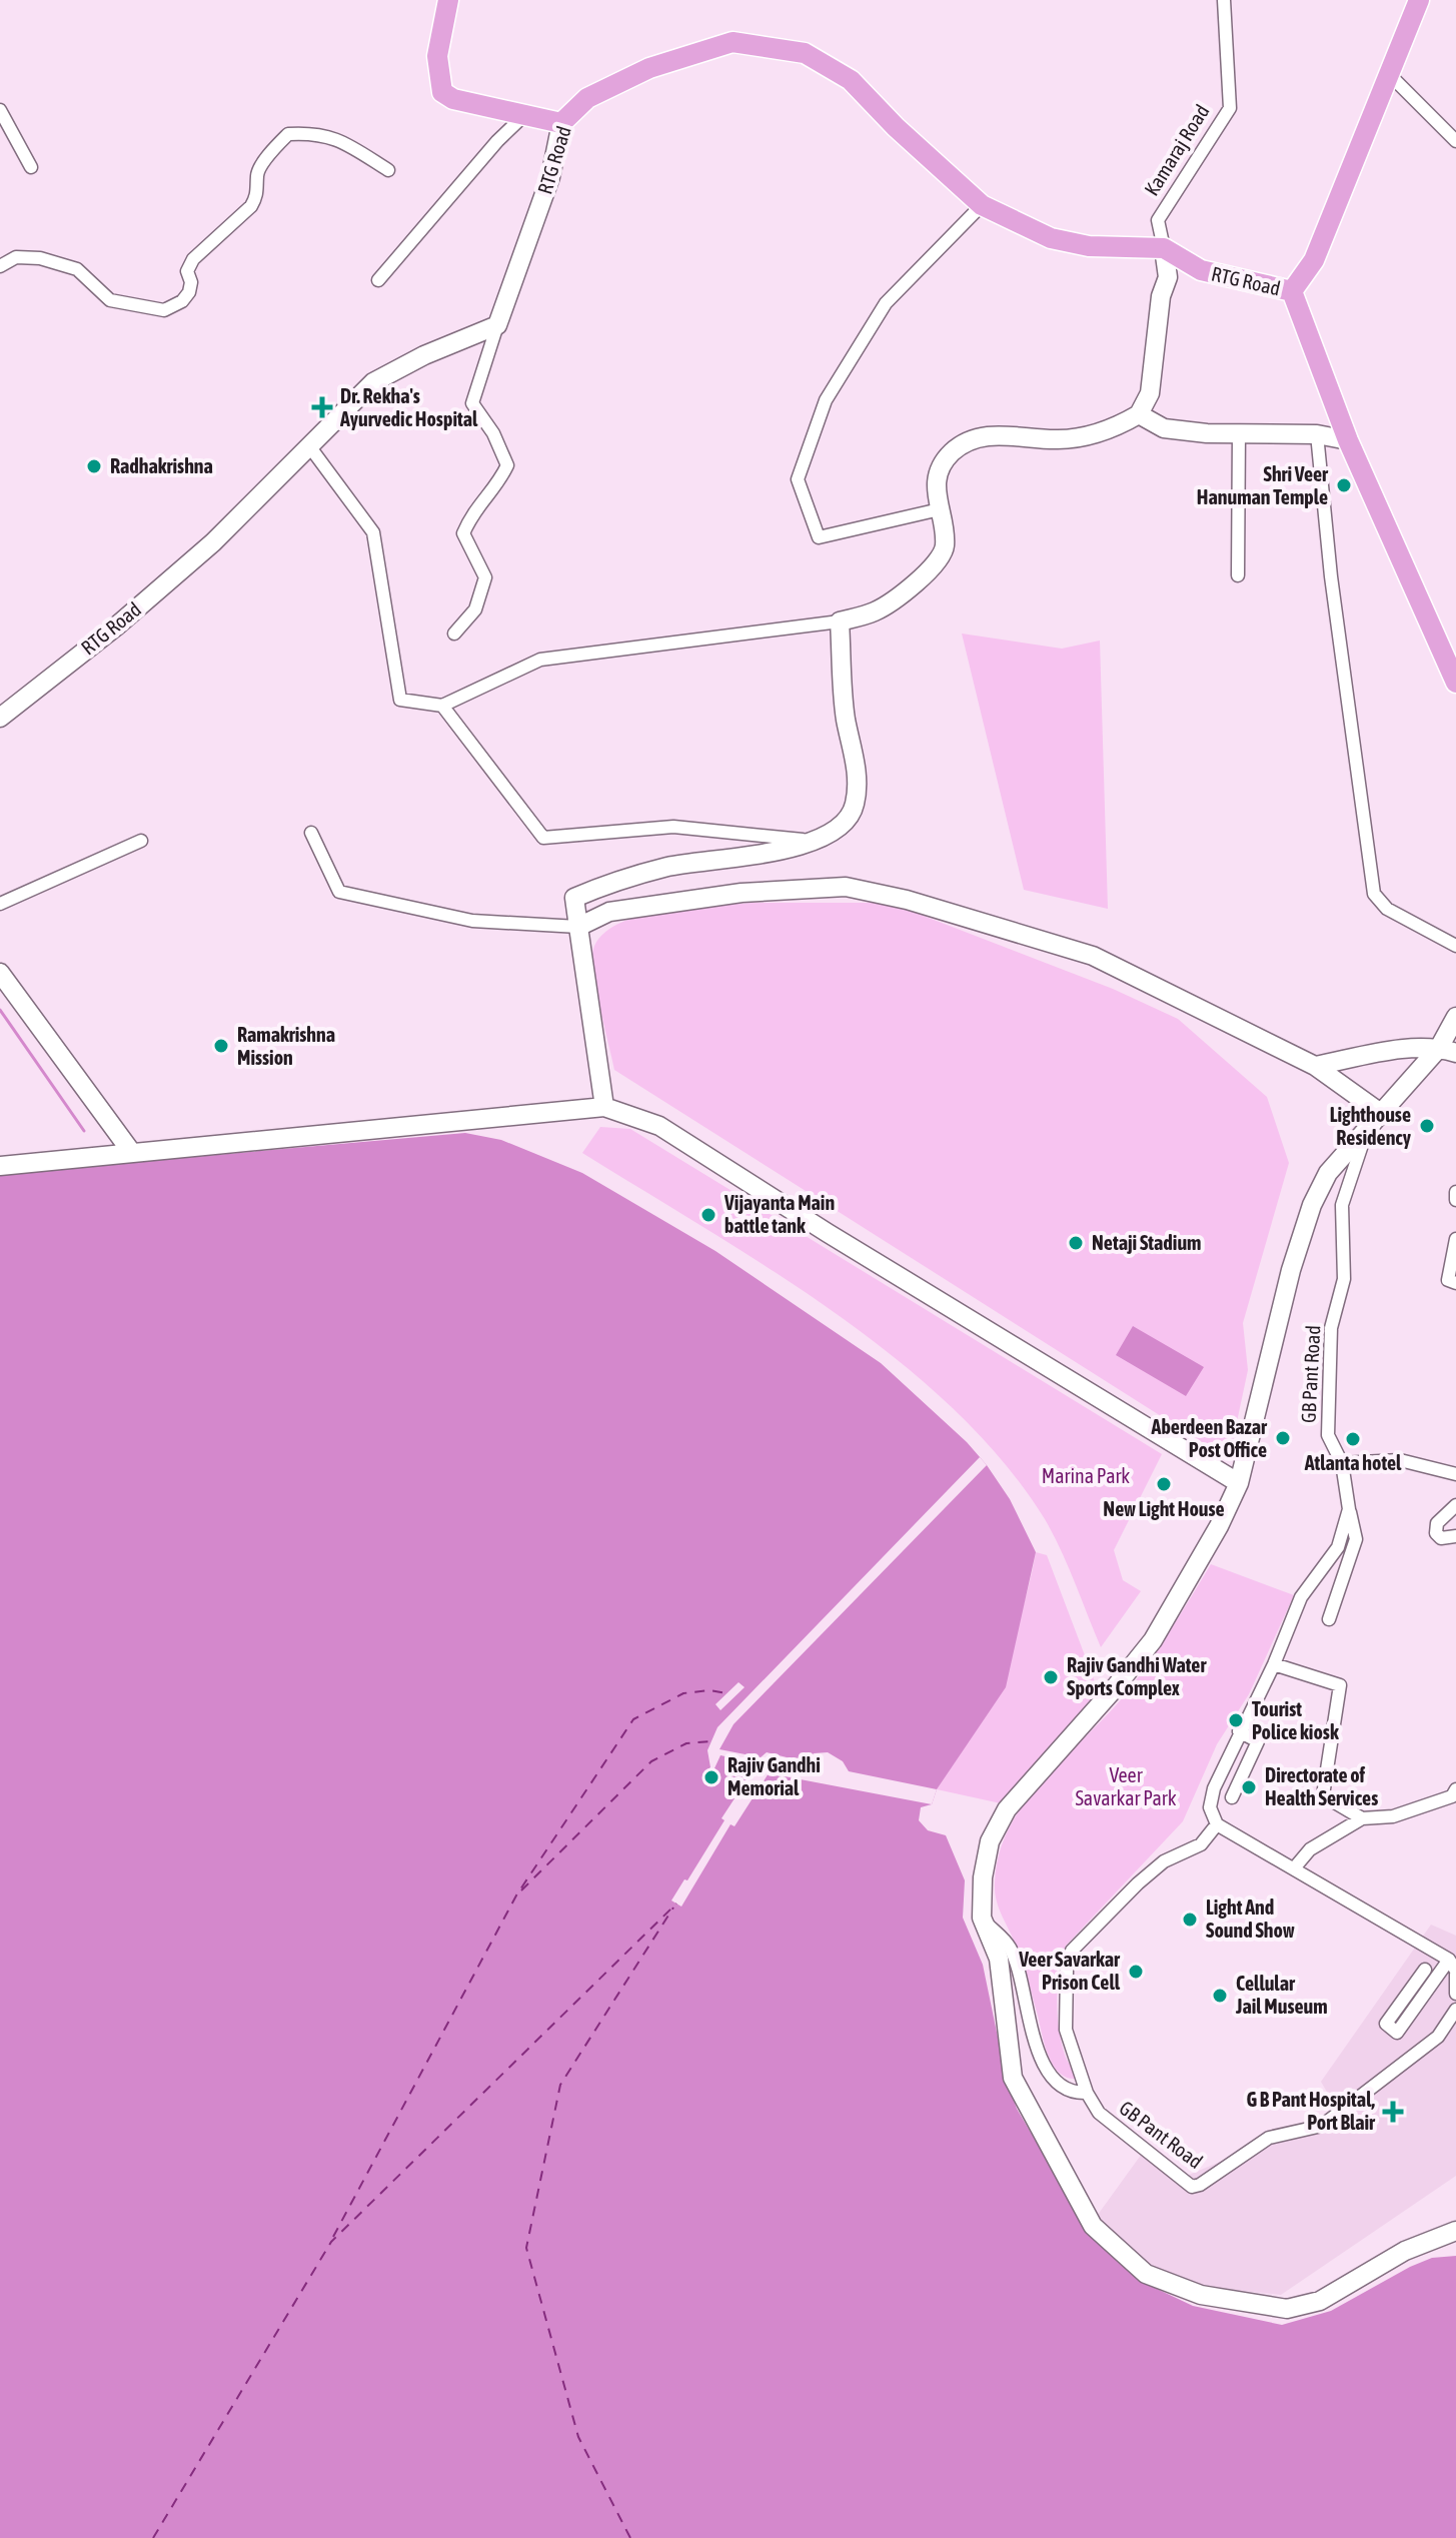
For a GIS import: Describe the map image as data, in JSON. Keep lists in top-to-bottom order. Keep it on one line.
{"streets":{"main road":["RTG Road"],"street":["Kamaraj Road","GB Pant Road"]},"crossings":[["Kamaraj Road","RTG Road"]],"parks":["Marina Park","Veer Savarkar Park"],"places":{"health":["Dr. Rekha's Ayurvedic Hospital","G B Pant Hospital, Port Blair"],"other":["Radhakrishna","Shri Veer Hanuman Temple","Ramakrishna Mission","Lighthouse Residency","Vijayanta Main battle tank","Netaji Stadium","Aberdeen Bazar Post Office","Atlanta hotel","New Light House","Rajiv Gandhi Water Sports Complex","Tourist Police kiosk","Rajiv Gandhi Memorial","Directorate of Health Services","Light And Sound Show","Veer Savarkar Prison Cell","Cellular Jail Museum"]}}
